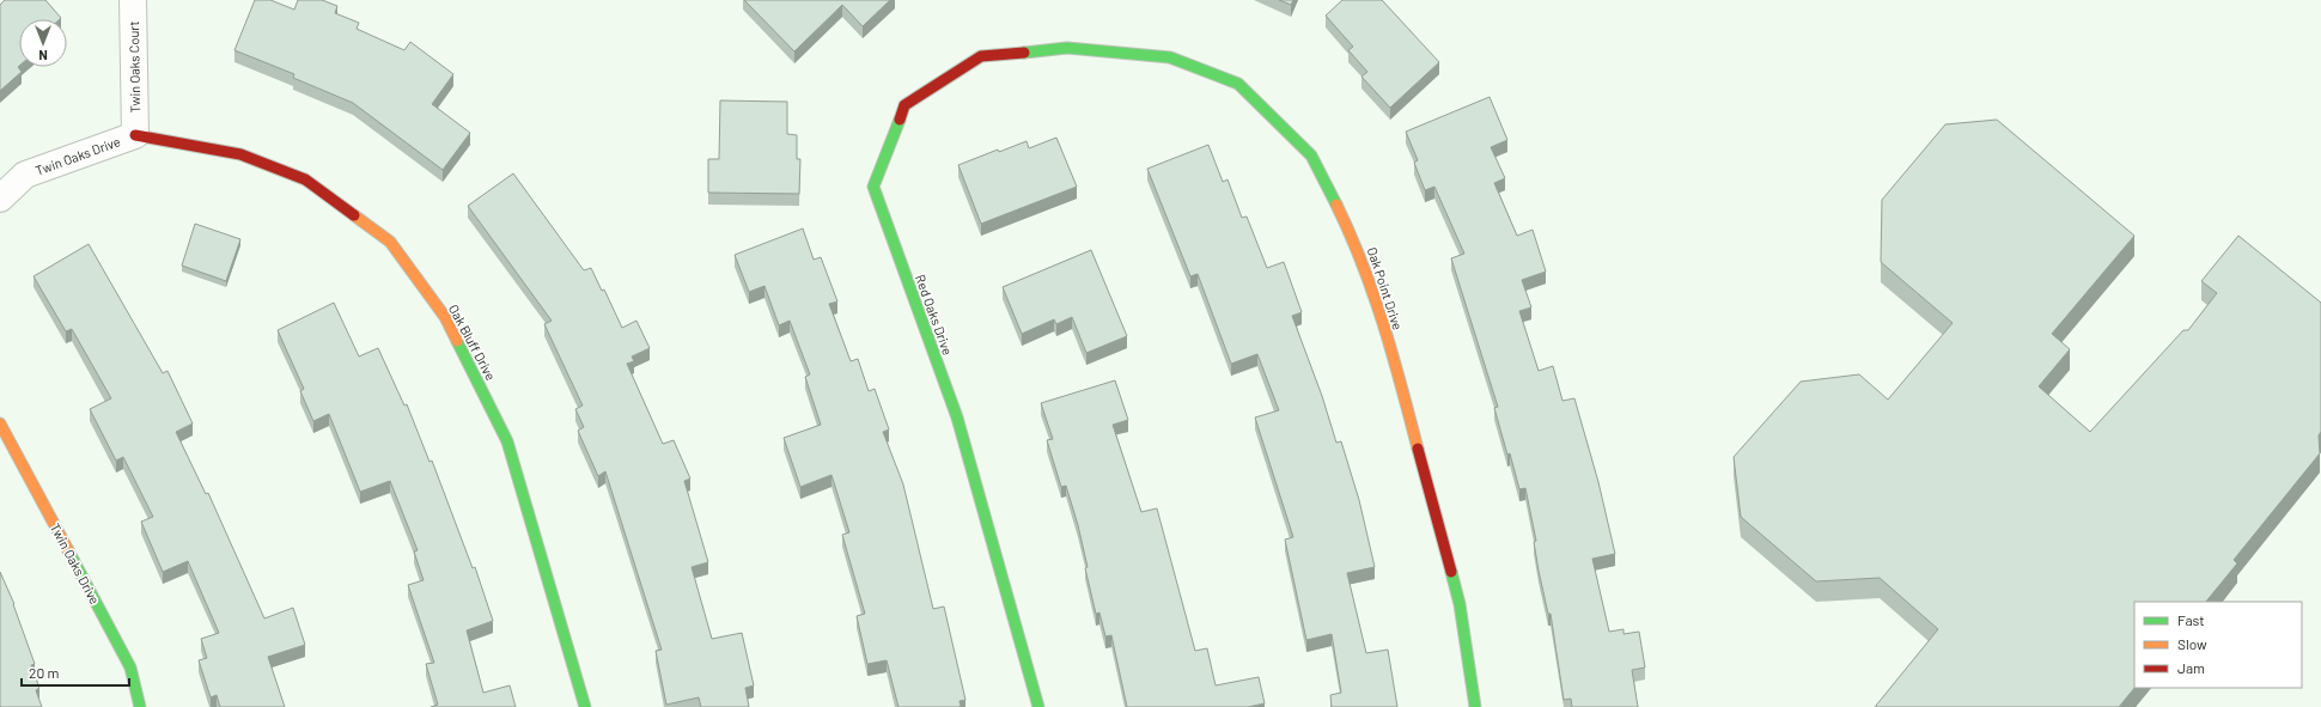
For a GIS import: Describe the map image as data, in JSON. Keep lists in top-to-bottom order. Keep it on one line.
{"streets":{"street":["Twin Oaks Court","Twin Oaks Drive","Oak Point Drive","Red Oaks Drive","Oak Bluff Drive"]},"crossings":[["Twin Oaks Court","Twin Oaks Drive"],["Twin Oaks Court","Oak Bluff Drive"],["Twin Oaks Drive","Oak Bluff Drive"],["Oak Point Drive","Red Oaks Drive"]],"legend":["Fast","Slow","Jam"],"scale_bar":"20 m","north":"bottom"}
